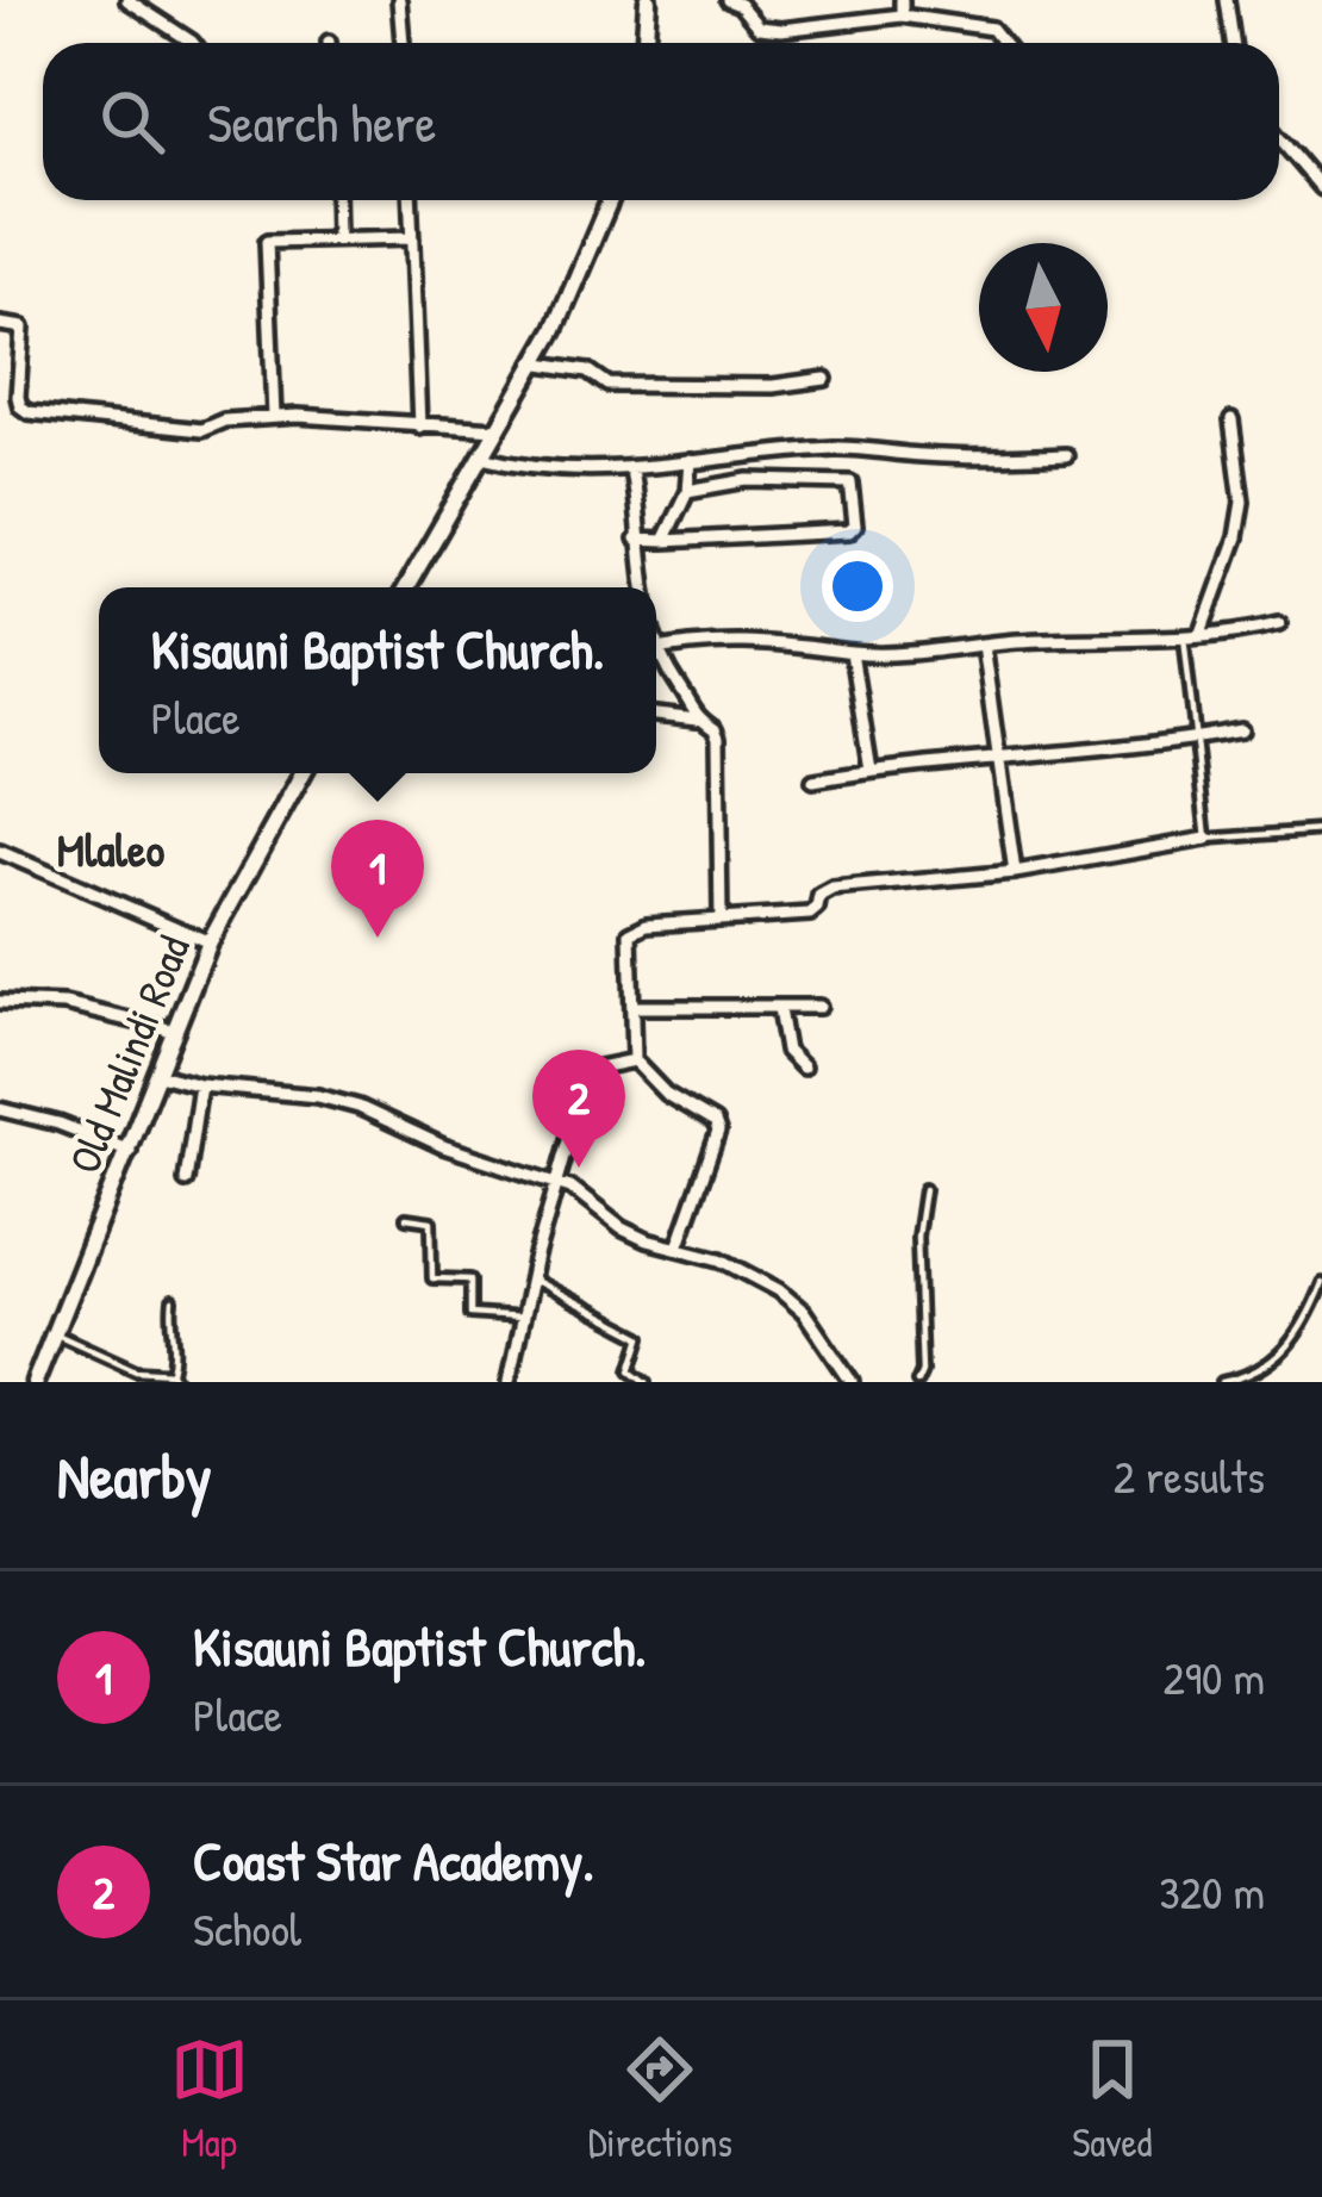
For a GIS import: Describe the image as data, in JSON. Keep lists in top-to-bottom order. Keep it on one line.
{"streets":{"main road":["Old Malindi Road"]},"districts":["Mlaleo"],"north":"bottom","page":{"search":"Search here","popup":["Kisauni Baptist Church.","Place"],"pins":["1","2"],"heading":["Nearby","2 results"],"list":[{"mark":"1","name":"Kisauni Baptist Church.","note":"Place","value":"290 m"},{"mark":"2","name":"Coast Star Academy.","note":"School","value":"320 m"}],"nav":["Map","Directions","Saved"]}}
